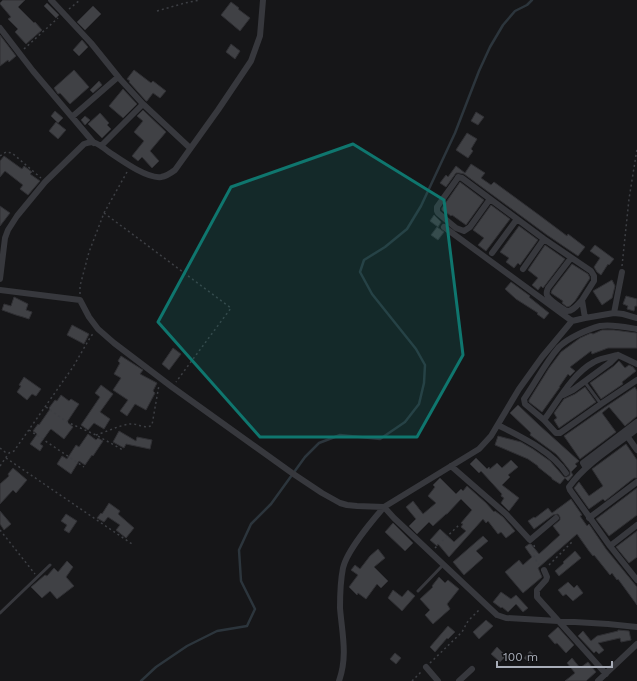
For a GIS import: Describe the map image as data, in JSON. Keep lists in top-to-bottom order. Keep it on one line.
{"scale_bar":"100 m"}
